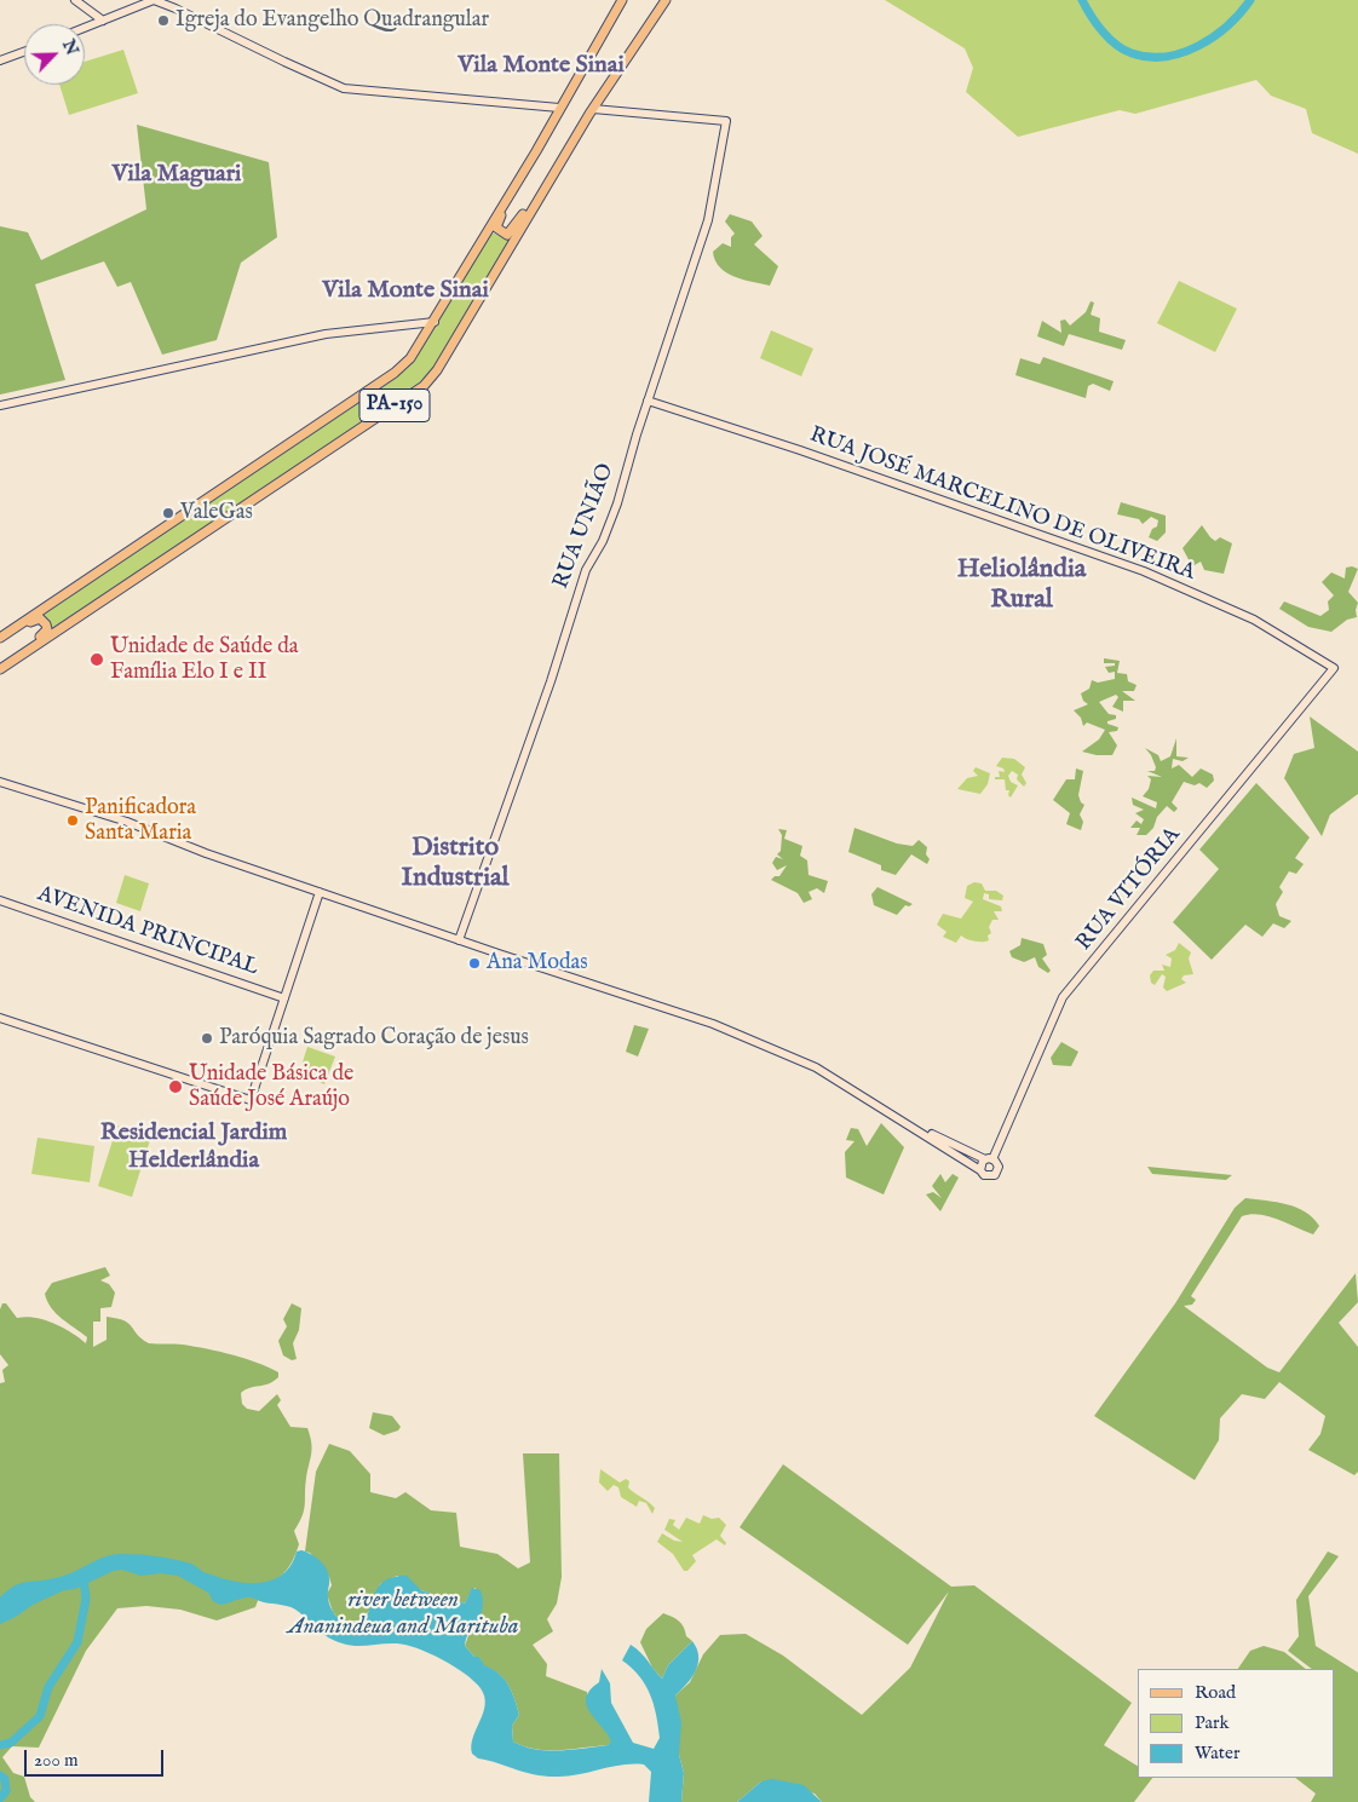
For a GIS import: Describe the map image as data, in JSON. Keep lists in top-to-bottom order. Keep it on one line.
{"streets":{"main road":["PA-150"],"street":["RUA JOSÉ MARCELINO DE OLIVEIRA","RUA UNIÃO","RUA VITÓRIA","AVENIDA PRINCIPAL"]},"crossings":[["PA-150","RUA UNIÃO"],["RUA JOSÉ MARCELINO DE OLIVEIRA","RUA UNIÃO"],["RUA JOSÉ MARCELINO DE OLIVEIRA","RUA VITÓRIA"]],"districts":["Vila Monte Sinai","Vila Maguari","Vila Monte Sinai","Heliolândia Rural","Distrito Industrial","Residencial Jardim Helderlândia"],"water":["river between Ananindeua and Marituba"],"places":["Igreja do Evangelho Quadrangular","ValeGas","Unidade de Saúde da Família Elo I e II","Panificadora Santa Maria","Ana Modas","Paróquia Sagrado Coração de jesus","Unidade Básica de Saúde José Araújo"],"legend":["Road","Park","Water"],"scale_bar":"200 m","north":"top right"}
